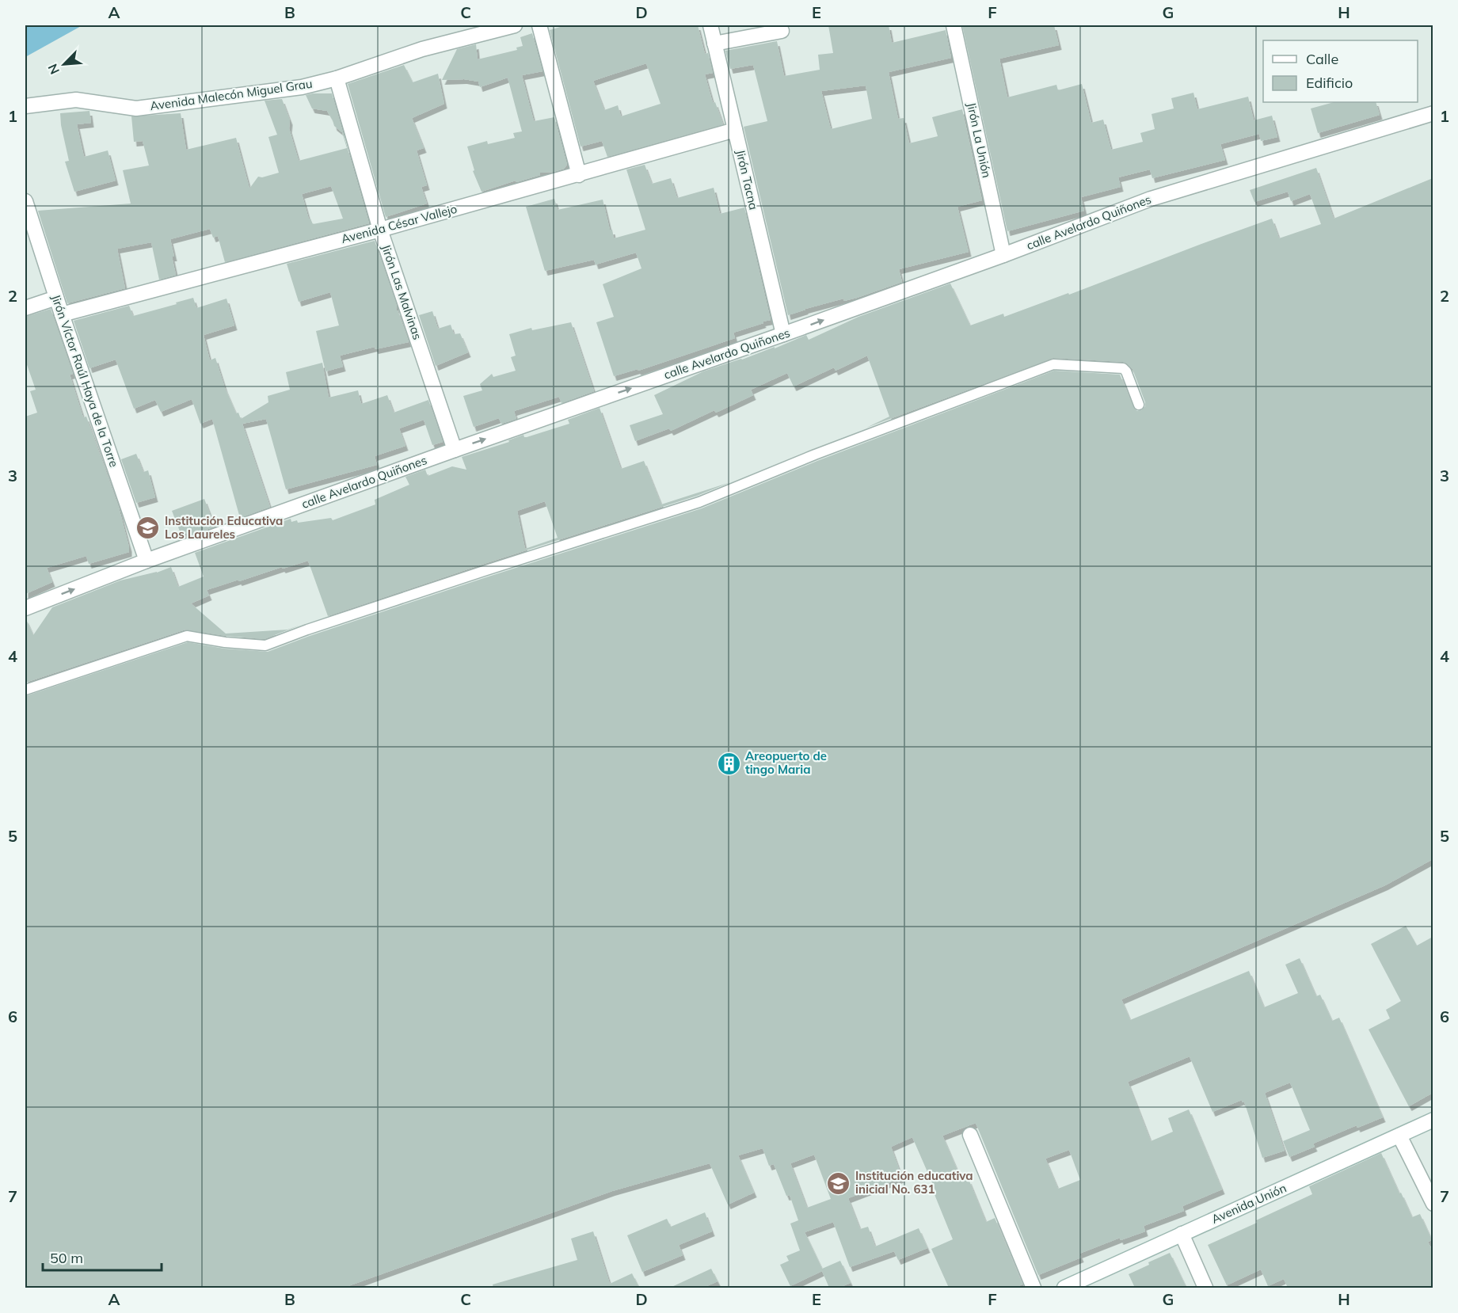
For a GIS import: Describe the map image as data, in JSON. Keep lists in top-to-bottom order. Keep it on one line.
{"streets":{"street":["Avenida Malecón Miguel Grau","Jirón La Unión","Jirón Tacna","calle Avelardo Quiñones","Avenida César Vallejo","Jirón Las Malvinas","Jirón Víctor Raúl Haya de la Torre","Avenida Unión"]},"crossings":[["Avenida Malecón Miguel Grau","Jirón Las Malvinas"],["Jirón La Unión","calle Avelardo Quiñones"],["Jirón Tacna","calle Avelardo Quiñones"],["Jirón Tacna","Avenida César Vallejo"],["calle Avelardo Quiñones","Jirón Las Malvinas"],["calle Avelardo Quiñones","Jirón Víctor Raúl Haya de la Torre"],["Avenida César Vallejo","Jirón Las Malvinas"],["Avenida César Vallejo","Jirón Víctor Raúl Haya de la Torre"]],"one_way":["calle Avelardo Quiñones"],"places":{"school or university":["Institución Educativa Los Laureles","Institución educativa inicial No. 631"],"building":["Areopuerto de tingo Maria"]},"legend":["Calle","Edificio"],"scale_bar":"50 m","north":"bottom left","grid":{"columns":["A","B","C","D","E","F","G","H"],"rows":["1","2","3","4","5","6","7"]}}
